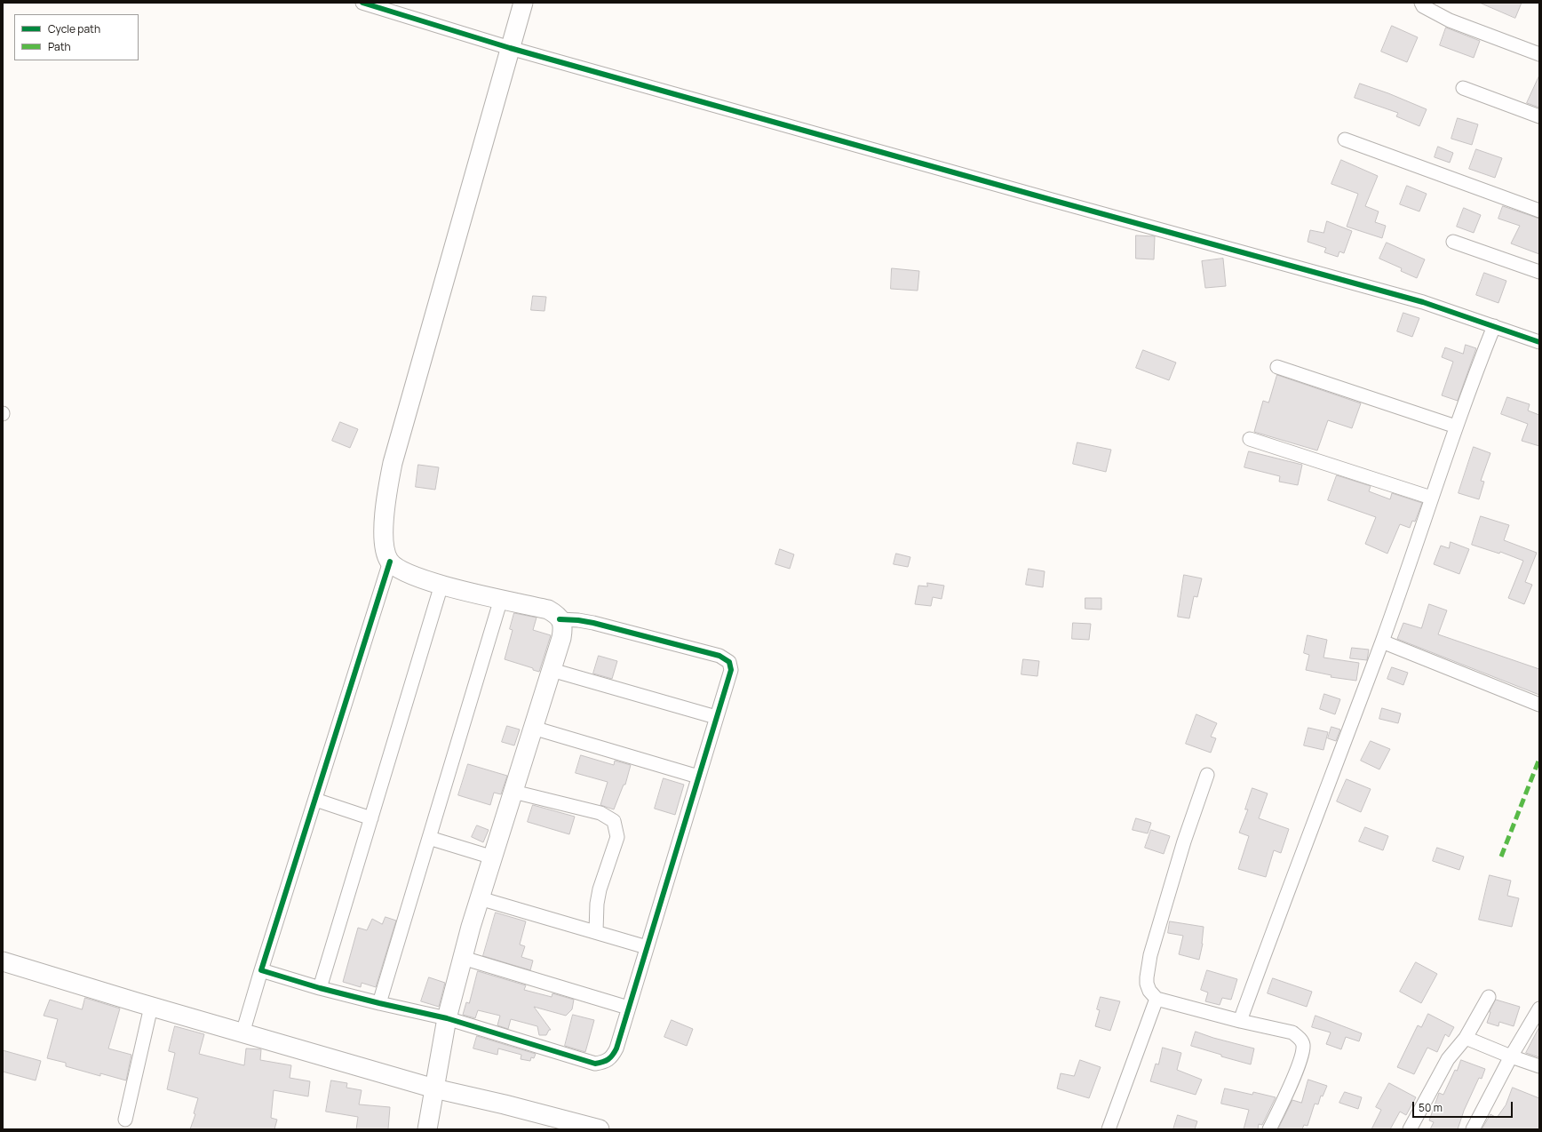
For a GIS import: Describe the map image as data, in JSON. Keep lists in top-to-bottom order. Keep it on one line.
{"legend":["Cycle path","Path"],"scale_bar":"50 m"}
